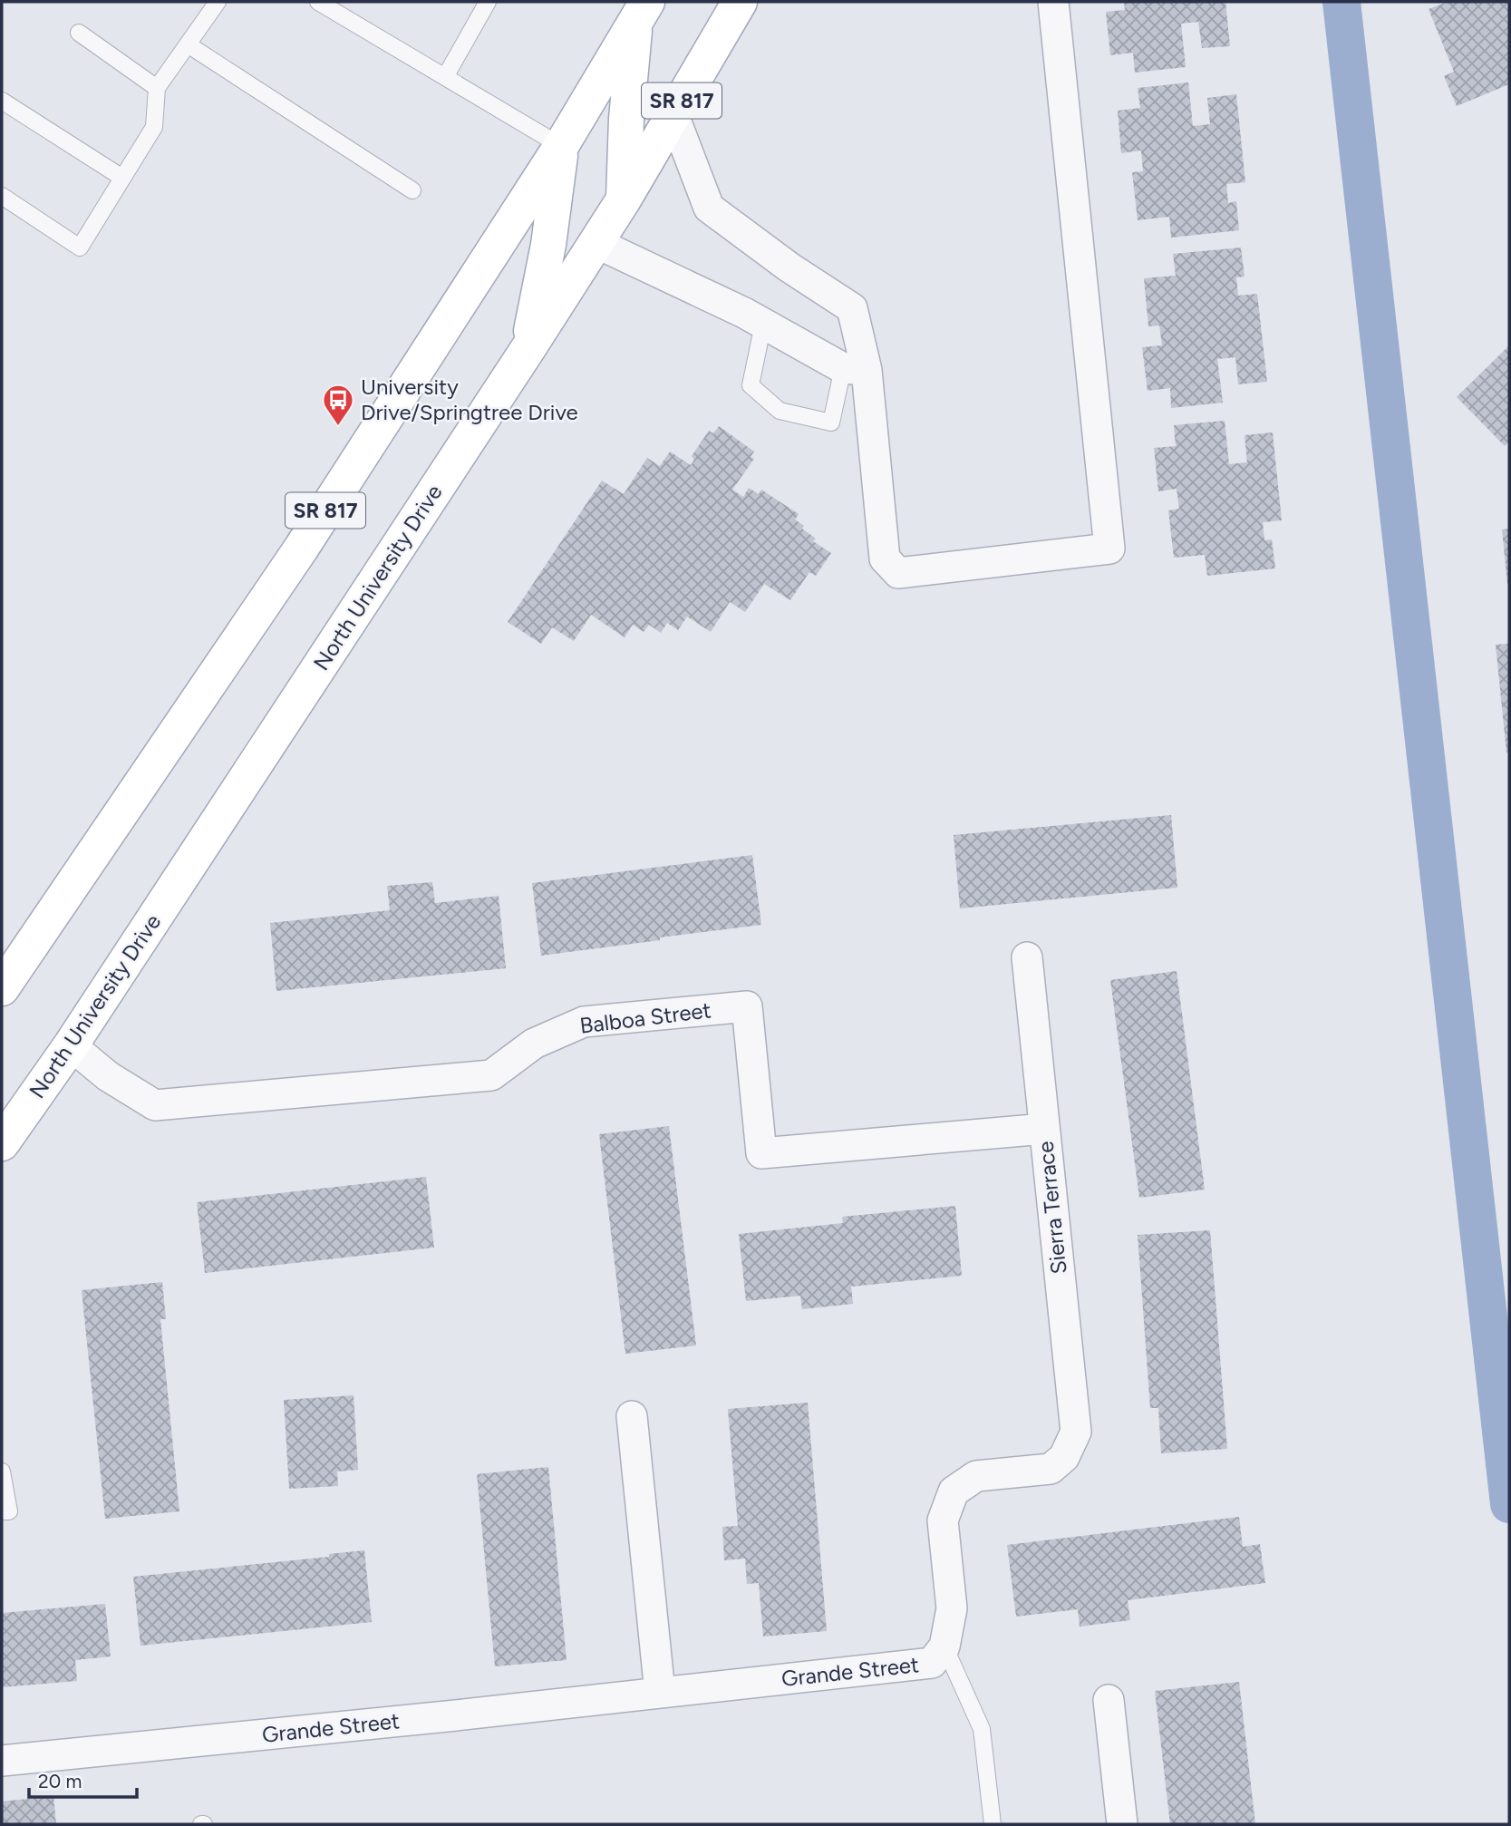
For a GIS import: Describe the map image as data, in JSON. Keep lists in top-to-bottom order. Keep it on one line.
{"streets":{"main road":["SR 817","North University Drive"],"street":["Balboa Street","Sierra Terrace","Grande Street"]},"crossings":[["North University Drive","Balboa Street"],["Balboa Street","Sierra Terrace"],["Sierra Terrace","Grande Street"]],"places":{"bus stop":["University Drive/Springtree Drive"]},"scale_bar":"20 m"}
